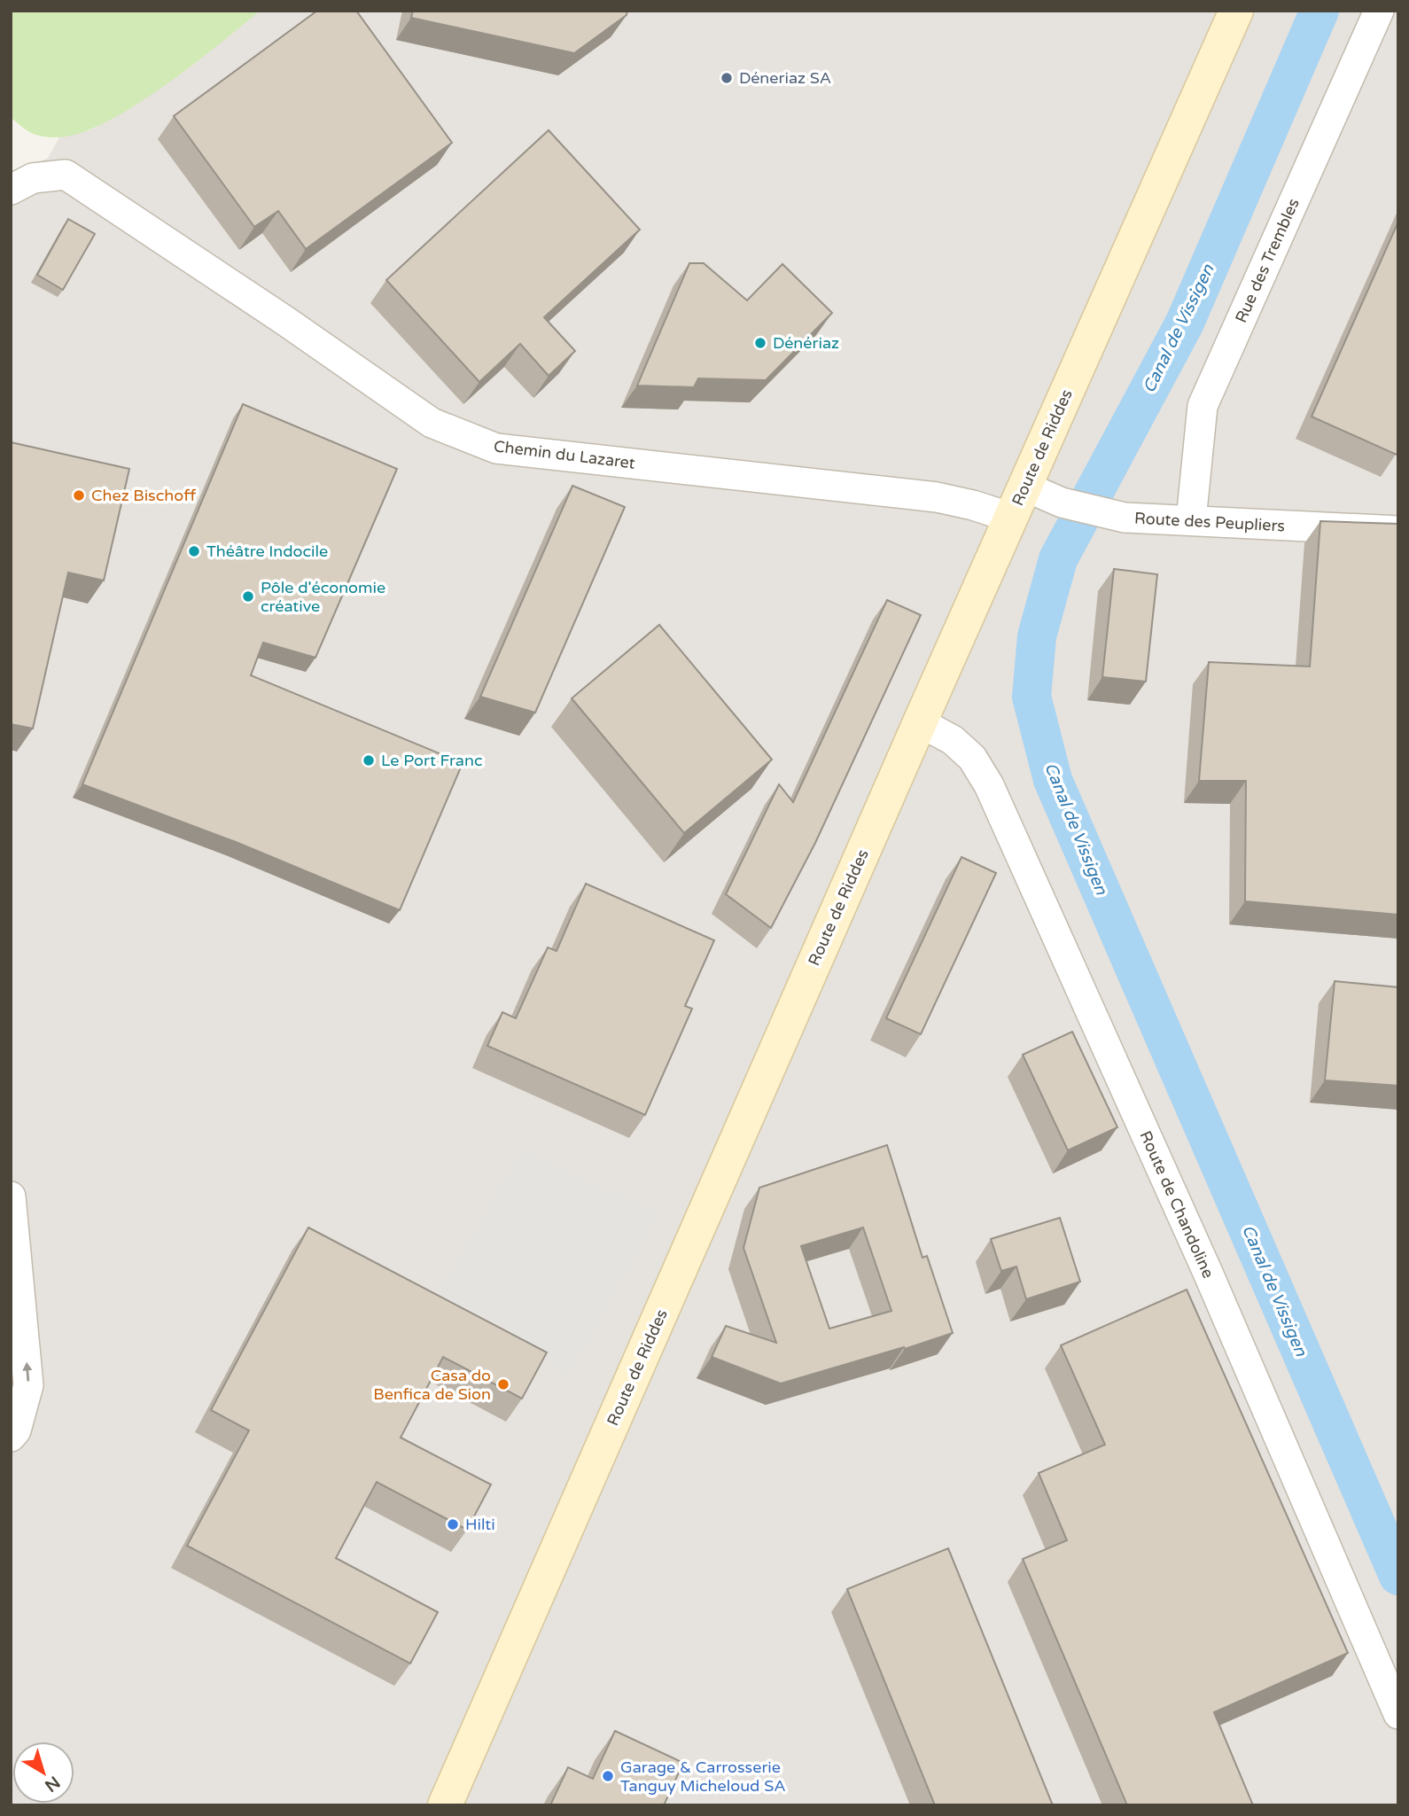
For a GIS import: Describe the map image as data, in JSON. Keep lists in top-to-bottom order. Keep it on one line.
{"streets":{"street":["Rue des Trembles","Route de Riddes","Chemin du Lazaret","Route des Peupliers","Route de Chandoline"]},"crossings":[["Rue des Trembles","Route des Peupliers"],["Route de Riddes","Chemin du Lazaret"],["Route de Riddes","Route des Peupliers"],["Route de Riddes","Route de Chandoline"]],"water":["Canal de Vissigen"],"places":["Déneriaz SA","Dénériaz","Chez Bischoff","Théâtre Indocile","Pôle d'économie créative","Le Port Franc","Casa do Benfica de Sion","Hilti","Garage & Carrosserie Tanguy Micheloud SA"],"north":"bottom right"}
